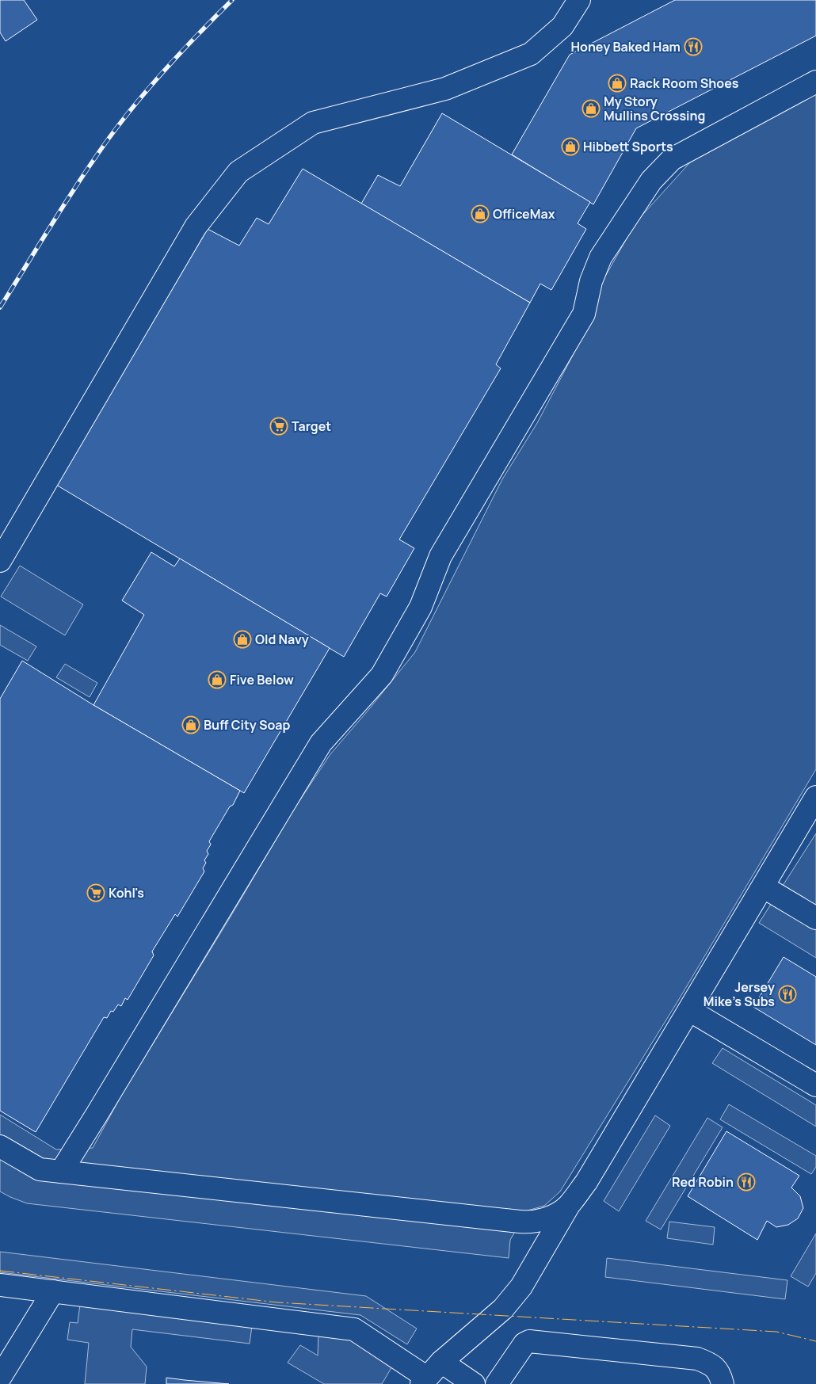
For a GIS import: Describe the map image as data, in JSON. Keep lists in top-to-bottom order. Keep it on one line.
{"places":{"restaurant":["Honey Baked Ham","Jersey Mike's Subs","Red Robin"],"shop":["Rack Room Shoes","My Story Mullins Crossing","Hibbett Sports","OfficeMax","Old Navy","Five Below","Buff City Soap"],"supermarket":["Target","Kohl's"]}}
